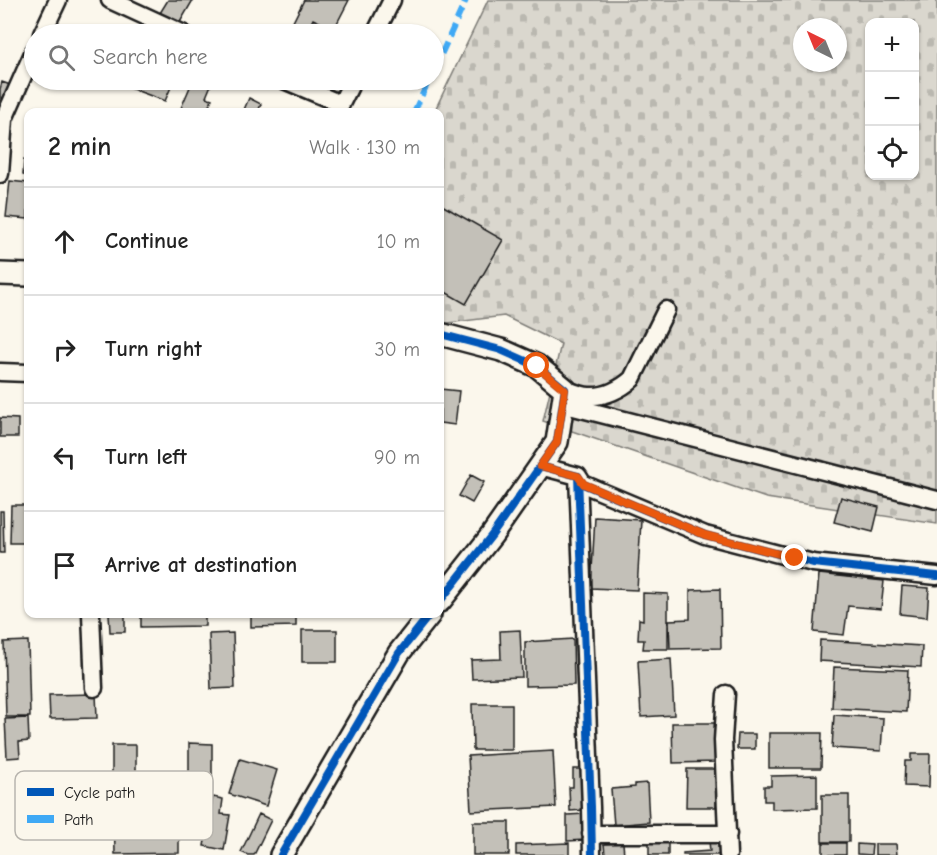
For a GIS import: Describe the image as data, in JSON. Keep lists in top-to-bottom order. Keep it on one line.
{"legend":["Cycle path","Path"],"north":"top left","page":{"map_buttons":["+","−"],"search":"Search here","heading":["2 min","Walk · 130 m"],"list":[["Continue","10 m"],["Turn right","30 m"],["Turn left","90 m"],"Arrive at destination"]}}
